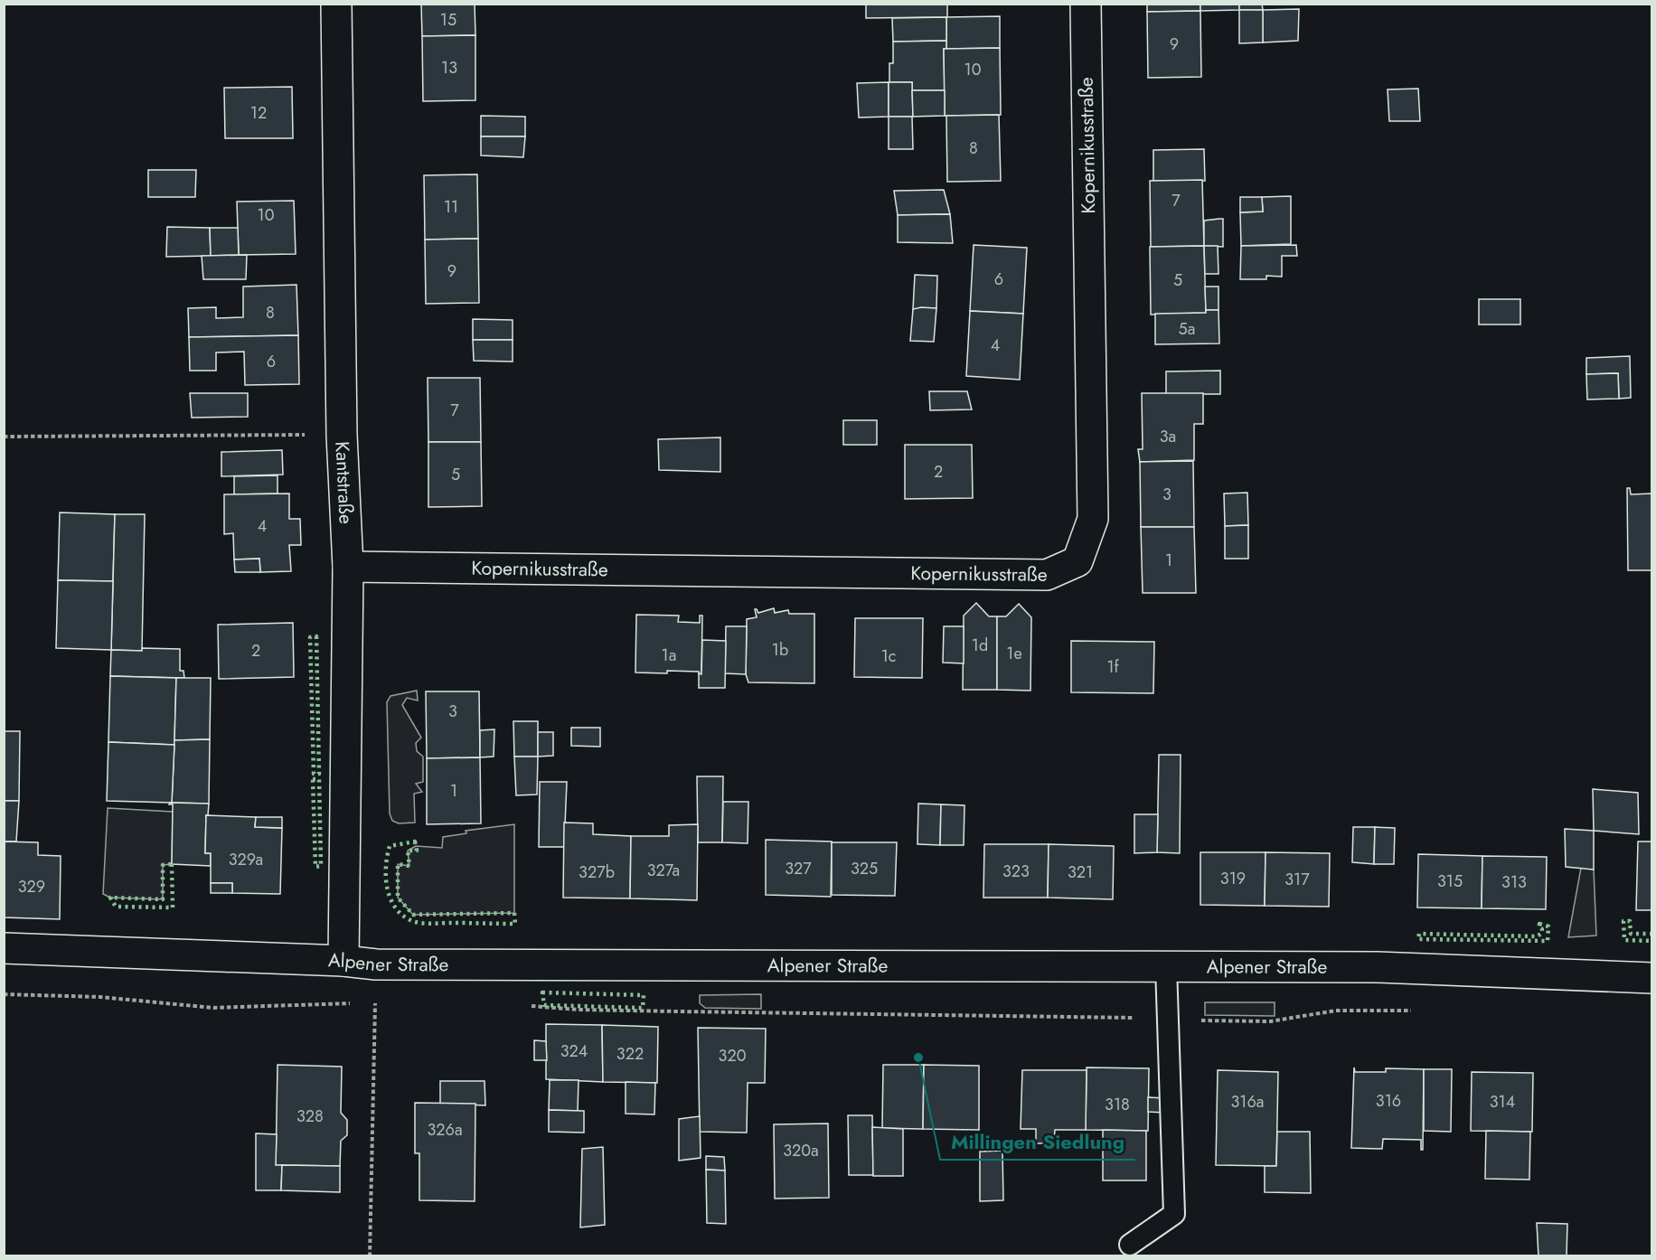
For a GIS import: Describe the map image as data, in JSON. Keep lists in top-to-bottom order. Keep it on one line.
{"streets":{"street":["Kopernikusstraße","Kantstraße","Alpener Straße"]},"crossings":[["Kopernikusstraße","Kantstraße"],["Kantstraße","Alpener Straße"]],"places":["Millingen Siedlung"],"house_numbers":["15","9","13","10","12","8","7","11","10","9","6","5","8","5a","4","6","7","3a","2","5","3","4","1","1d","1b","2","1e","1a","1c","1f","3","1","329a","327","325","327a","323","327b","321","319","317","315","313","329","324","322","320","316","316a","314","318","328","326a","320a"]}
